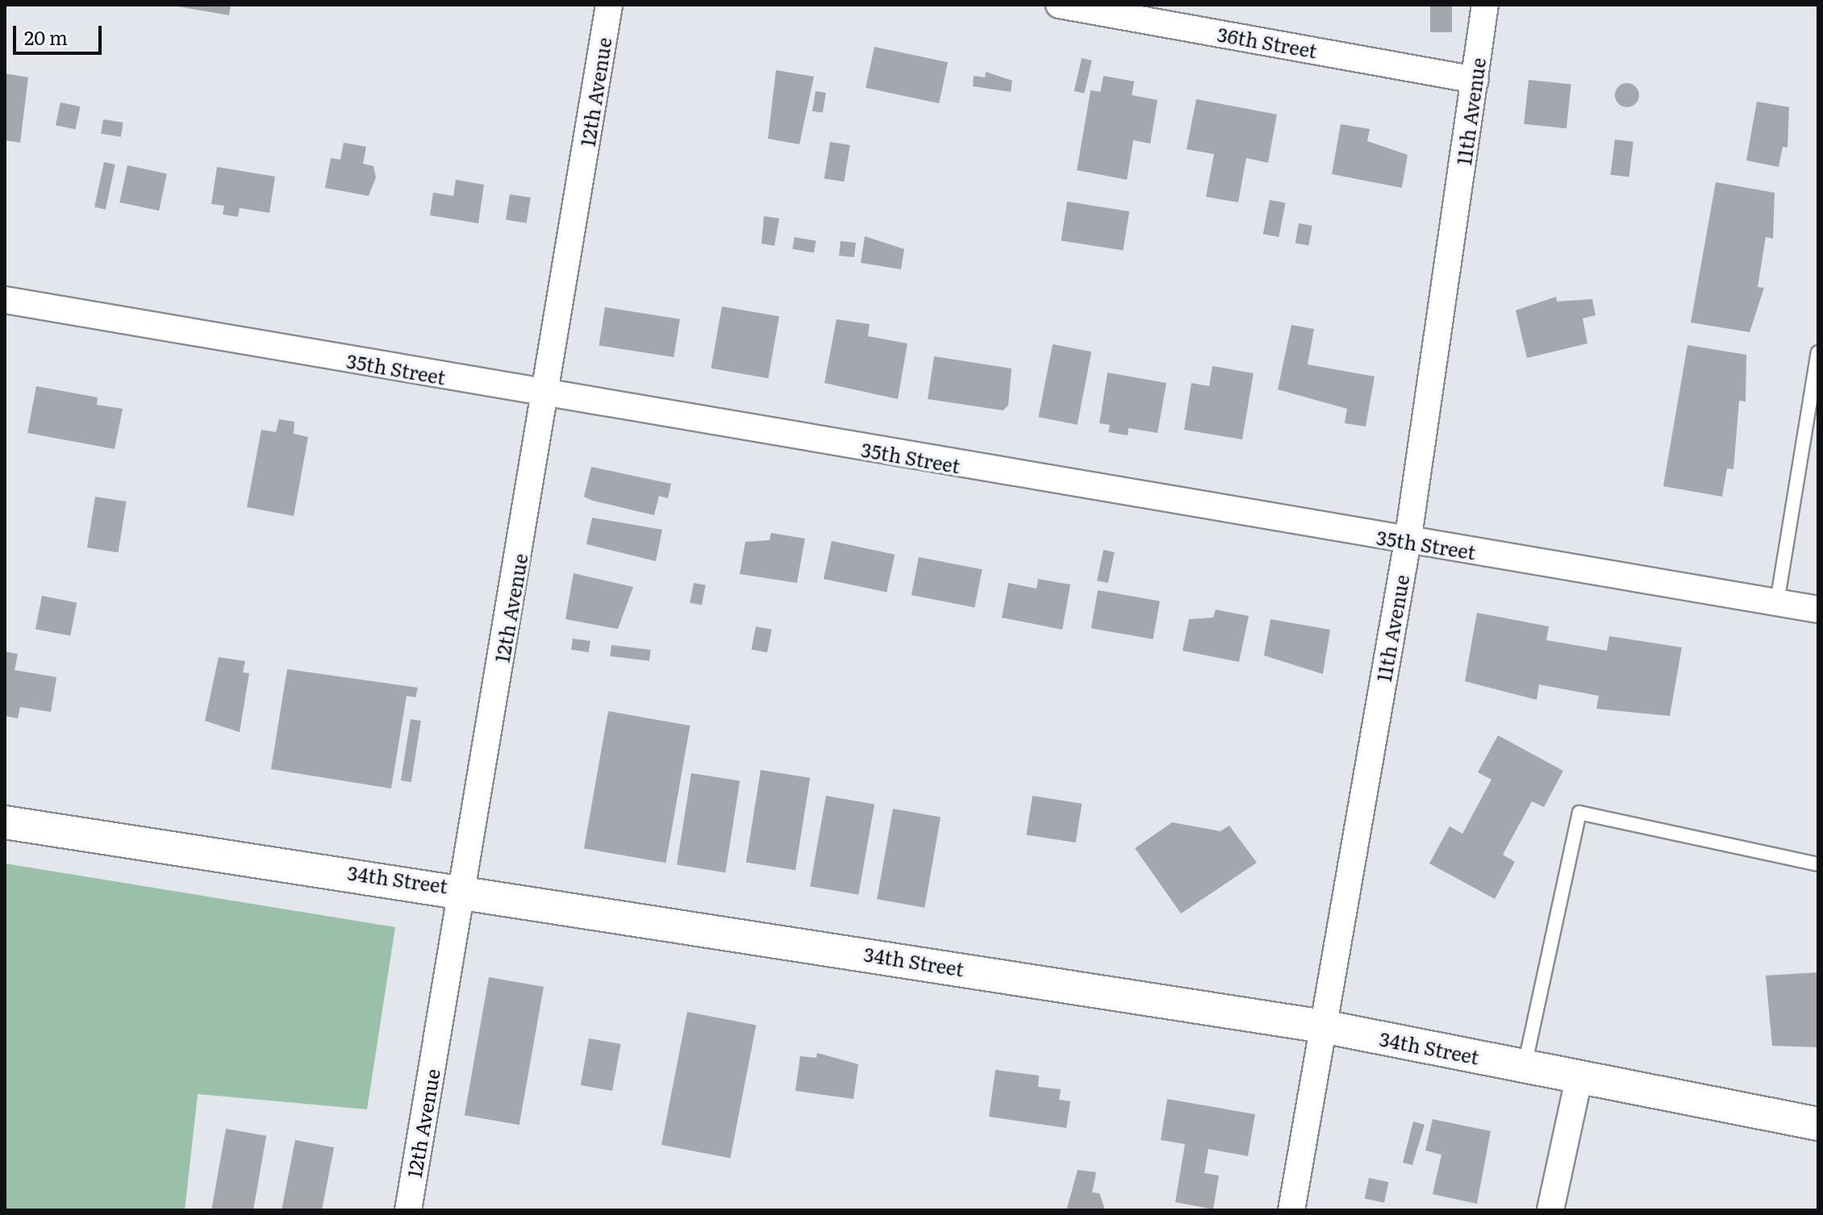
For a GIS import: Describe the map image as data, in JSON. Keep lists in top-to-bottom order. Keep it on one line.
{"streets":{"street":["36th Street","12th Avenue","11th Avenue","35th Street","34th Street"]},"crossings":[["36th Street","11th Avenue"],["12th Avenue","35th Street"],["12th Avenue","34th Street"],["11th Avenue","35th Street"],["11th Avenue","34th Street"]],"scale_bar":"20 m"}
